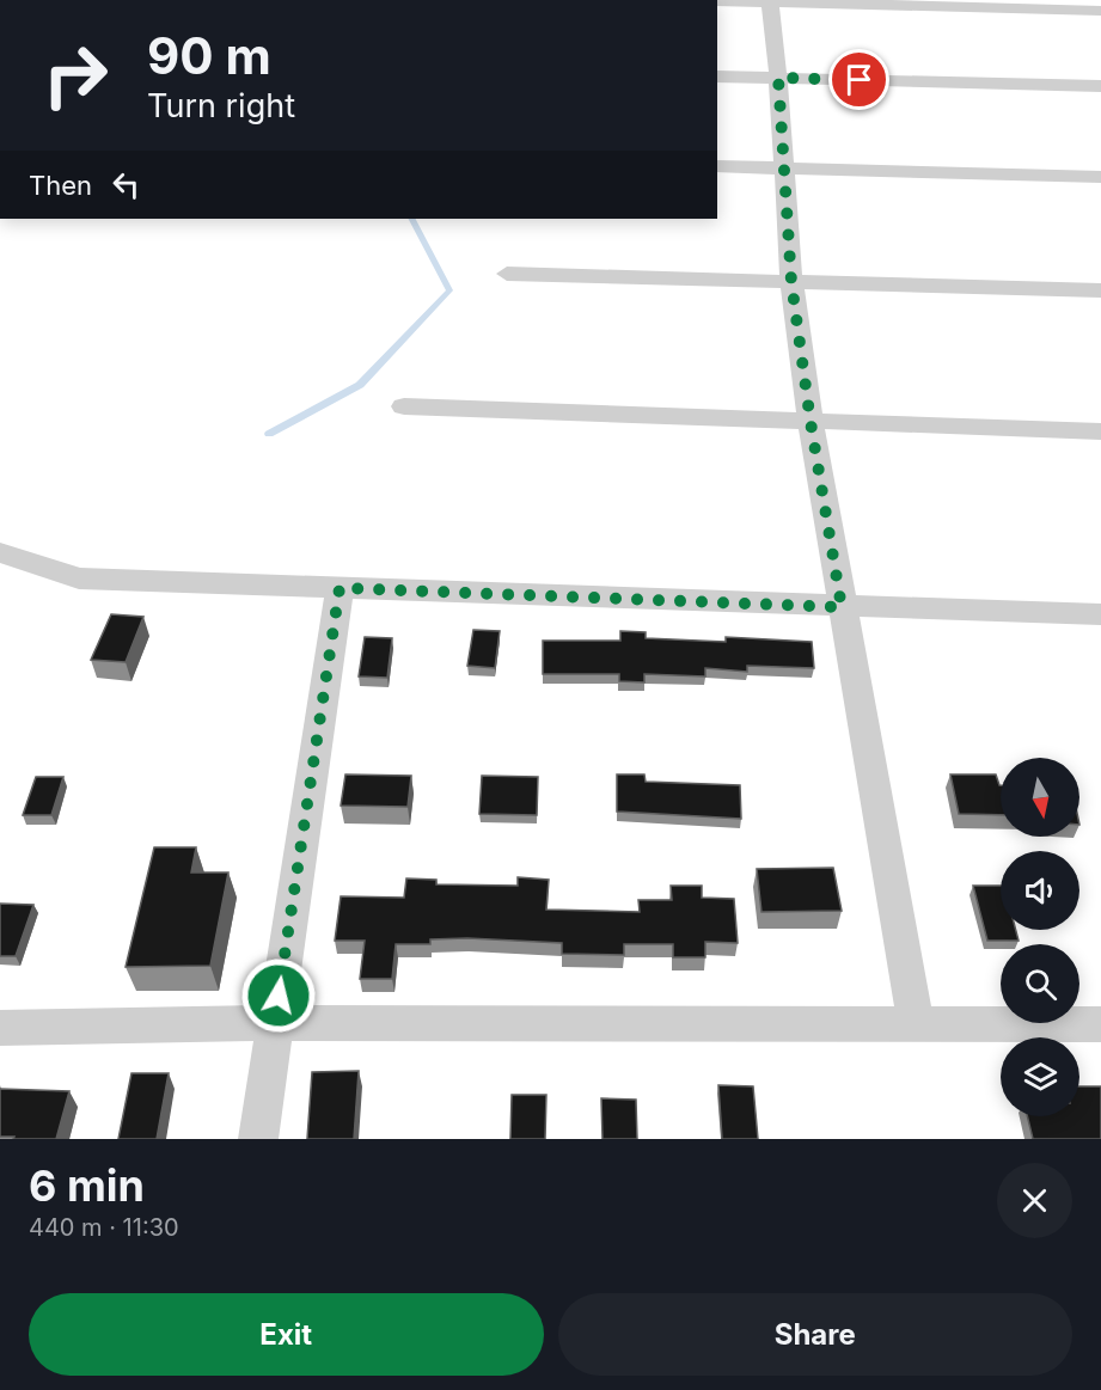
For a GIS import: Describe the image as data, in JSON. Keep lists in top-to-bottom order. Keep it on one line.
{"north":"bottom","page":{"turn":["90 m","Turn right"],"then":"Then","heading":["6 min","440 m · 11:30"],"buttons":["Exit","Share"]}}
